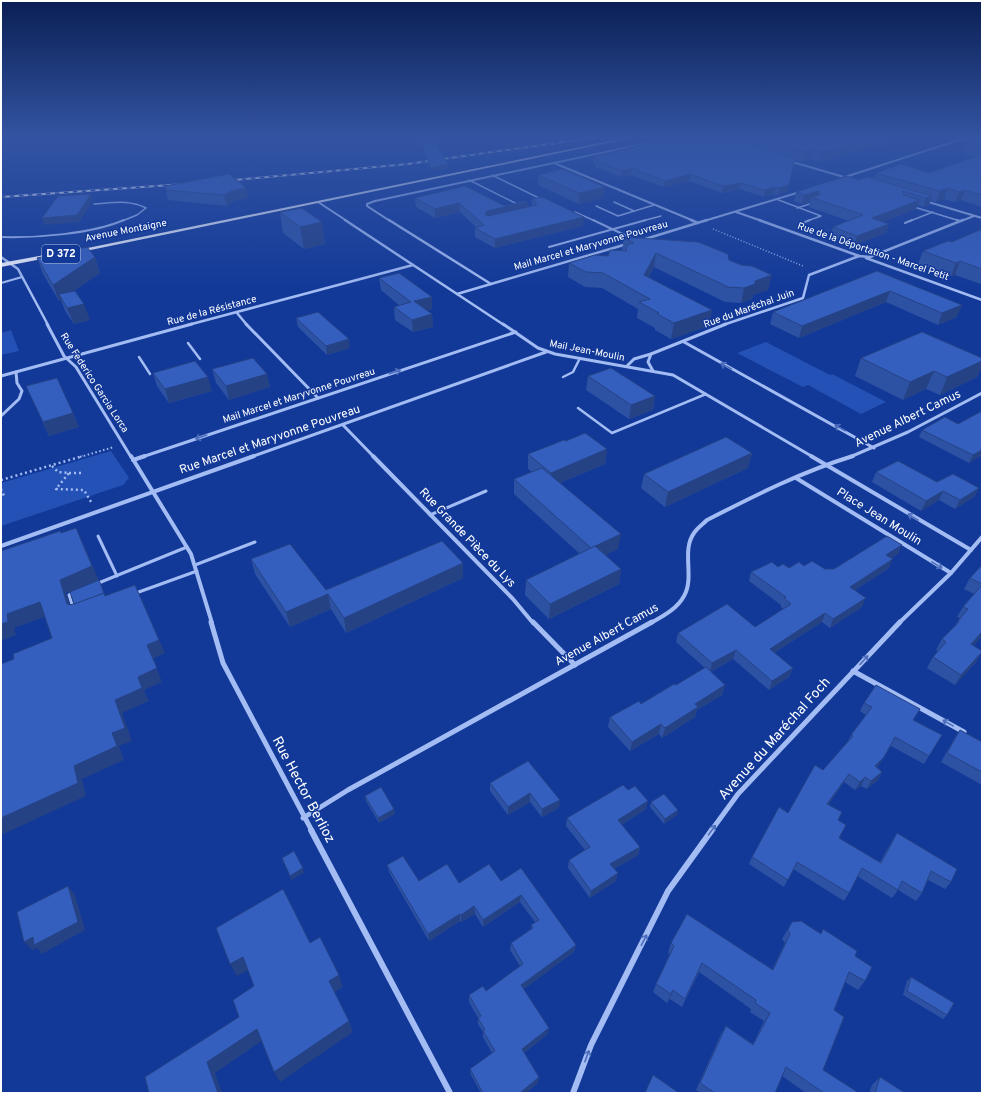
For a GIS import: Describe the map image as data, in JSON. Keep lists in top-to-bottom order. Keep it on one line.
{"streets":{"main road":["Avenue Montaigne","D 372"],"street":["Mail Marcel et Maryvonne Pouvreau","Rue de la Déportation - Marcel Petit","Rue du Maréchal Juin","Rue de la Résistance","Mail Jean-Moulin","Rue Federico Garcia Lorca","Avenue Albert Camus","Rue Marcel et Maryvonne Pouvreau","Place Jean Moulin","Rue Grande Pièce du Lys","Avenue du Maréchal Foch","Rue Hector Berlioz"]},"crossings":[["Avenue Montaigne","Mail Jean-Moulin"],["Mail Marcel et Maryvonne Pouvreau","Rue de la Déportation - Marcel Petit"],["Mail Marcel et Maryvonne Pouvreau","Mail Jean-Moulin"],["Mail Marcel et Maryvonne Pouvreau","Rue Federico Garcia Lorca"],["Rue de la Déportation - Marcel Petit","Rue du Maréchal Juin"],["D 372","Rue Federico Garcia Lorca"],["Rue du Maréchal Juin","Mail Jean-Moulin"],["Rue de la Résistance","Mail Jean-Moulin"],["Rue de la Résistance","Rue Federico Garcia Lorca"],["Mail Jean-Moulin","Avenue Albert Camus"],["Mail Jean-Moulin","Rue Marcel et Maryvonne Pouvreau"],["Mail Jean-Moulin","Place Jean Moulin"],["Rue Federico Garcia Lorca","Rue Marcel et Maryvonne Pouvreau"],["Rue Federico Garcia Lorca","Rue Hector Berlioz"],["Avenue Albert Camus","Place Jean Moulin"],["Avenue Albert Camus","Rue Grande Pièce du Lys"],["Avenue Albert Camus","Rue Hector Berlioz"],["Rue Marcel et Maryvonne Pouvreau","Rue Grande Pièce du Lys"],["Rue Marcel et Maryvonne Pouvreau","Rue Hector Berlioz"],["Place Jean Moulin","Avenue du Maréchal Foch"]],"one_way":["Avenue du Maréchal Foch"]}
